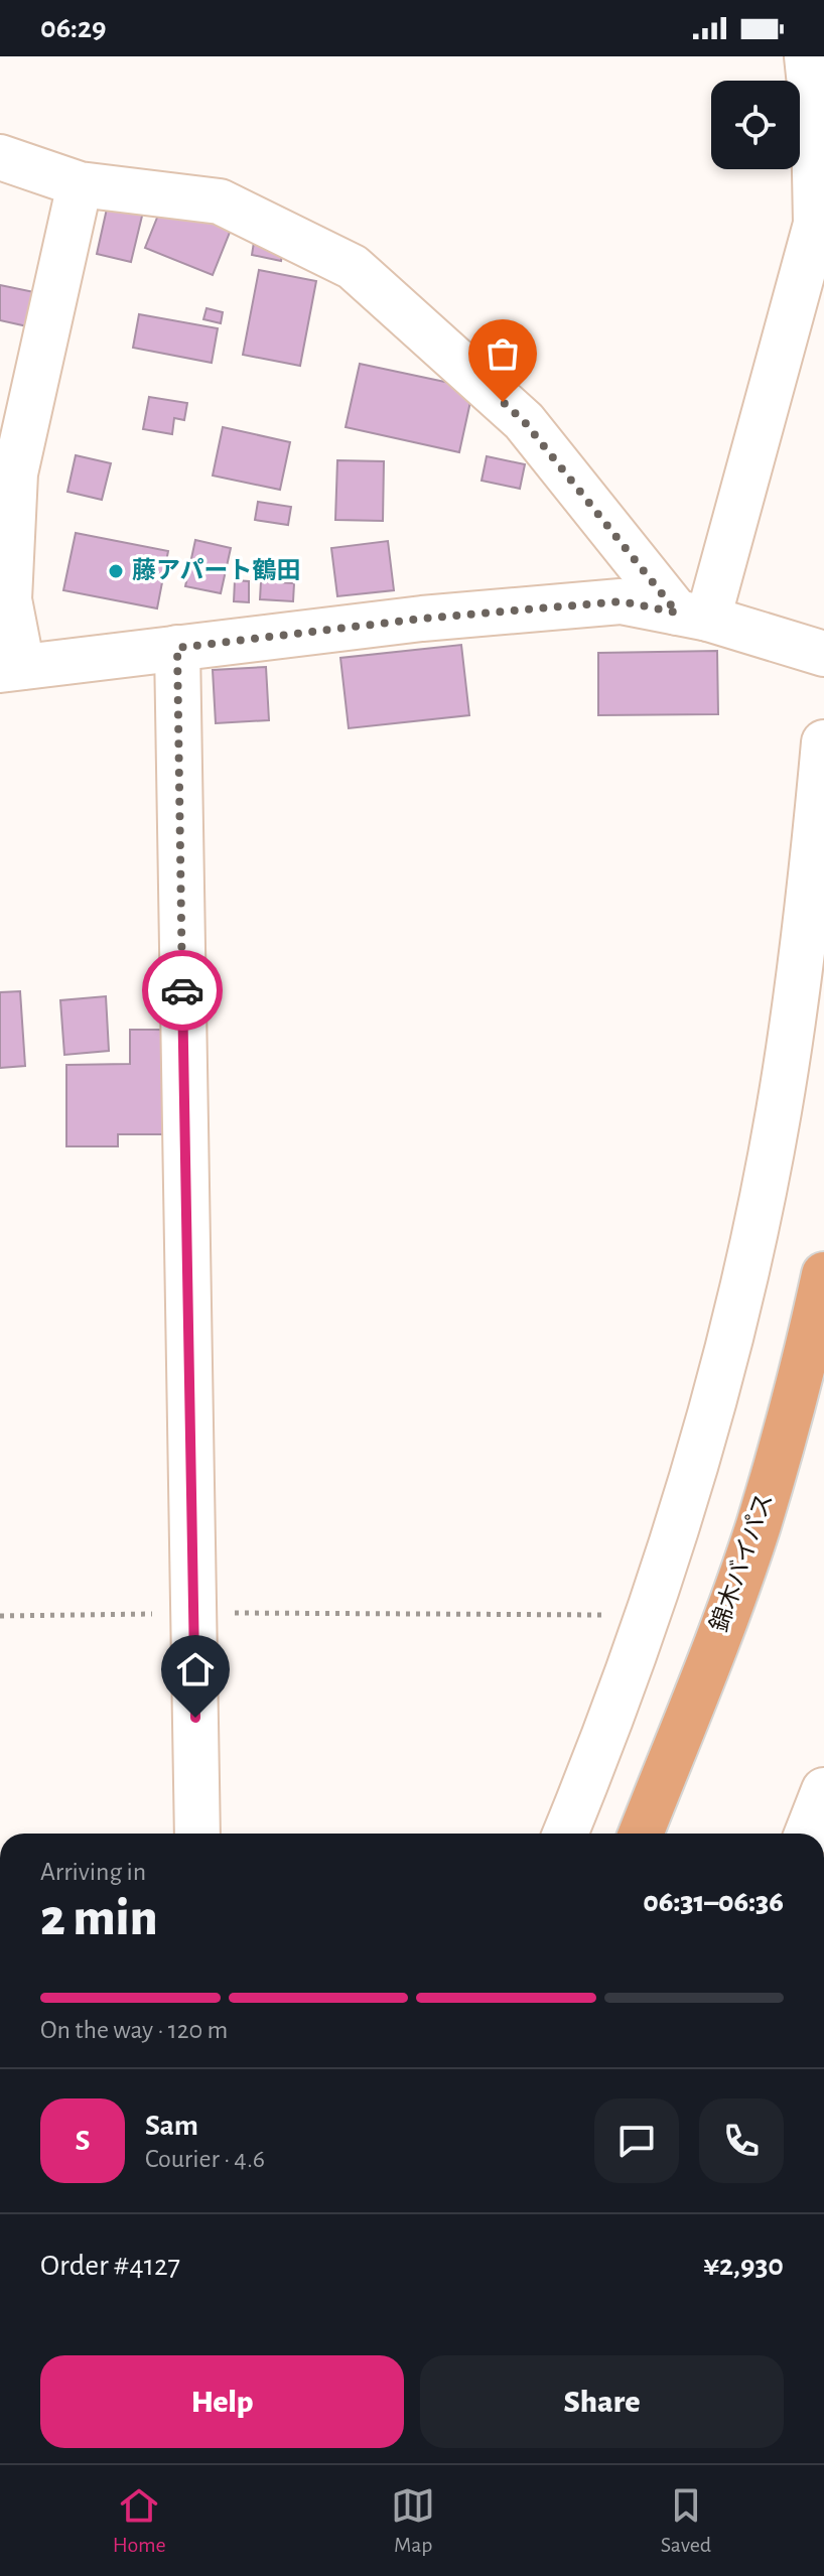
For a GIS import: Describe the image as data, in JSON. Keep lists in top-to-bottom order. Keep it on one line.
{"streets":{"highway":["錦木バイパス"]},"places":["藤アパート鶴田"],"page":{"status":"06:29","heading":["2 min","Arriving in","06:31–06:36"],"panel":["Sam","Courier · 4.6","Order #4127","¥2,930"],"bar":"On the way · 120 m","round":"S","buttons":["Help","Share"],"tabs":["Home","Map","Saved"]}}
